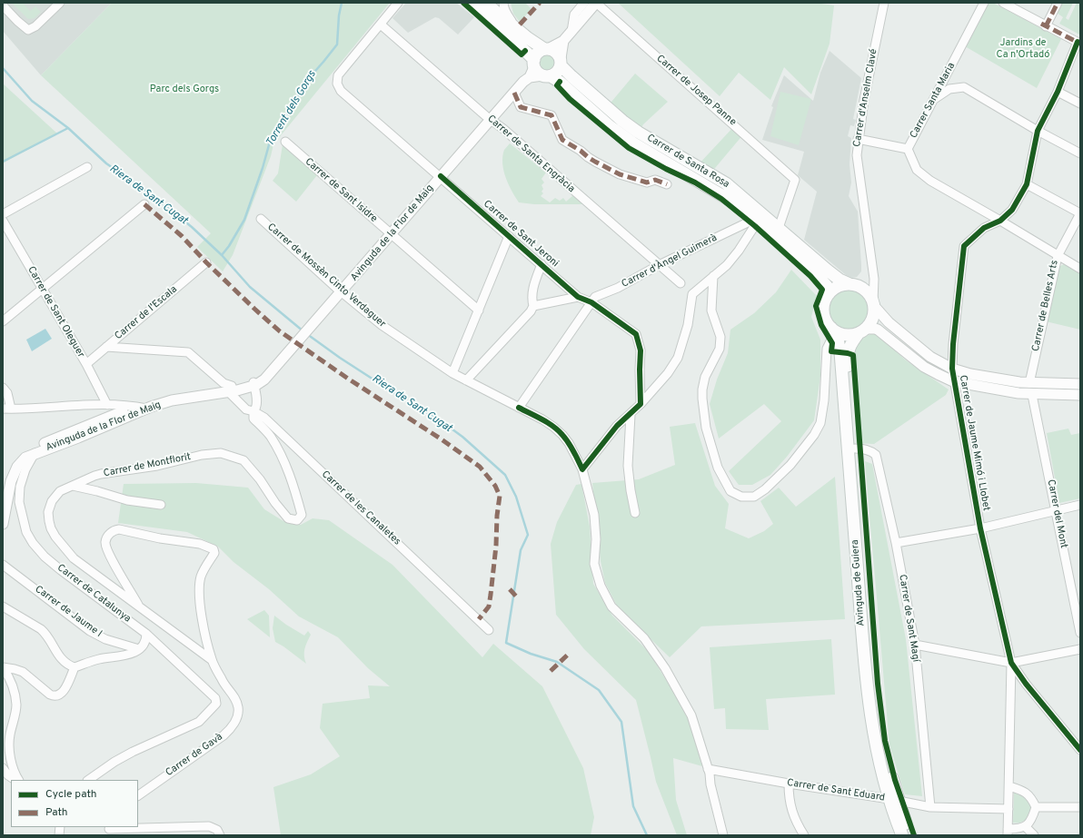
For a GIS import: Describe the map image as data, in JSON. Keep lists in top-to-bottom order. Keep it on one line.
{"streets":{"main road":["Carrer de Santa Rosa","Avinguda de Guiera"],"street":["Carrer de Josep Panne","Carrer d'Anselm Clavé","Carrer Santa Maria","Carrer de Santa Engràcia","Carrer de Sant Isidre","Avinguda de la Flor de Maig","Carrer de Sant Jeroni","Carrer d'Àngel Guimerà","Carrer de Mossèn Cinto Verdaguer","Carrer de Belles Arts","Carrer de Sant Oleguer","Carrer de l'Escala","Carrer de Jaume Mimó i Llobet","Carrer de Montflorit","Carrer de les Canaletes","Carrer del Mont","Carrer de Catalunya","Carrer de Jaume I","Carrer de Sant Magí","Carrer de Gavà","Carrer de Sant Eduard"]},"crossings":[["Carrer de Josep Panne","Carrer de Santa Rosa"],["Carrer d'Anselm Clavé","Carrer de Santa Rosa"],["Carrer d'Anselm Clavé","Avinguda de Guiera"],["Carrer Santa Maria","Carrer de Belles Arts"],["Carrer Santa Maria","Carrer de Jaume Mimó i Llobet"],["Carrer de Santa Engràcia","Avinguda de la Flor de Maig"],["Carrer de Santa Engràcia","Carrer de Sant Jeroni"],["Carrer de Santa Engràcia","Carrer d'Àngel Guimerà"],["Carrer de Santa Rosa","Avinguda de la Flor de Maig"],["Carrer de Santa Rosa","Carrer d'Àngel Guimerà"],["Carrer de Santa Rosa","Avinguda de Guiera"],["Carrer de Sant Isidre","Avinguda de la Flor de Maig"],["Avinguda de la Flor de Maig","Carrer de Sant Jeroni"],["Avinguda de la Flor de Maig","Carrer de Mossèn Cinto Verdaguer"],["Avinguda de la Flor de Maig","Carrer de Catalunya"],["Carrer de Sant Jeroni","Carrer d'Àngel Guimerà"],["Carrer de Mossèn Cinto Verdaguer","Carrer de Sant Eduard"],["Carrer de Sant Oleguer","Carrer de l'Escala"],["Carrer de Montflorit","Carrer de les Canaletes"],["Avinguda de Guiera","Carrer de Sant Magí"],["Avinguda de Guiera","Carrer de Sant Eduard"],["Carrer de Sant Magí","Carrer de Sant Eduard"]],"water":["Torrent dels Gorgs","Riera de Sant Cugat"],"parks":["Jardins de Ca n'Ortadó","Parc dels Gorgs"],"legend":["Cycle path","Path"]}
